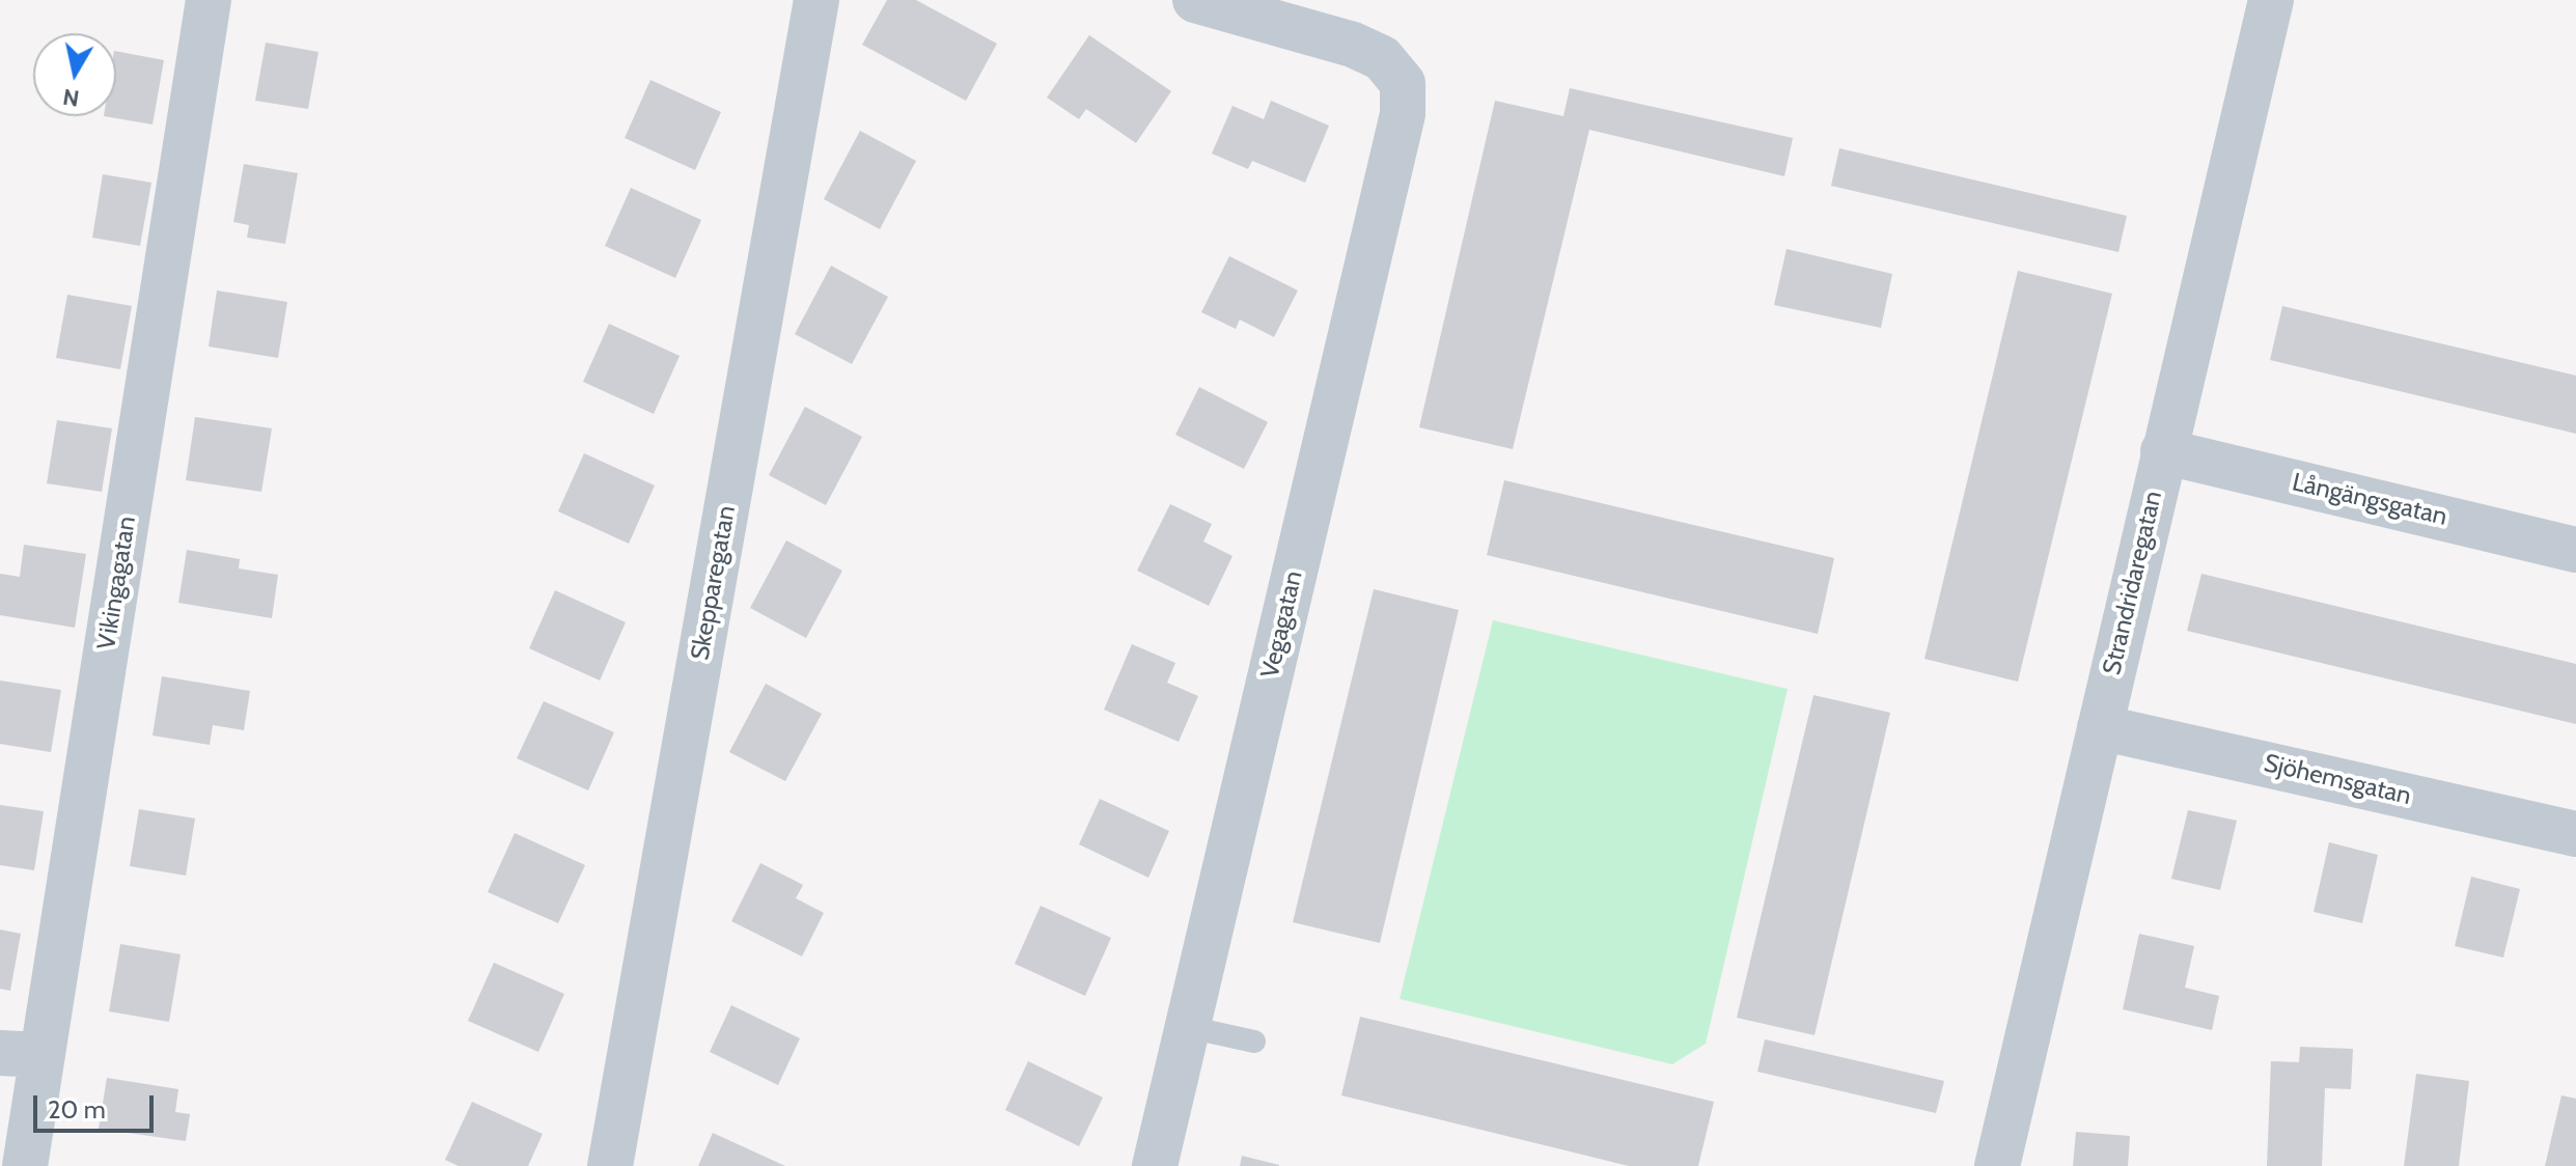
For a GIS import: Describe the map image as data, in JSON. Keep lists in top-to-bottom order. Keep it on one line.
{"streets":{"street":["Långängsgatan","Vikingagatan","Skepparegatan","Strandridaregatan","Vegagatan","Sjöhemsgatan"]},"crossings":[["Långängsgatan","Strandridaregatan"],["Strandridaregatan","Sjöhemsgatan"]],"scale_bar":"20 m","north":"bottom"}
